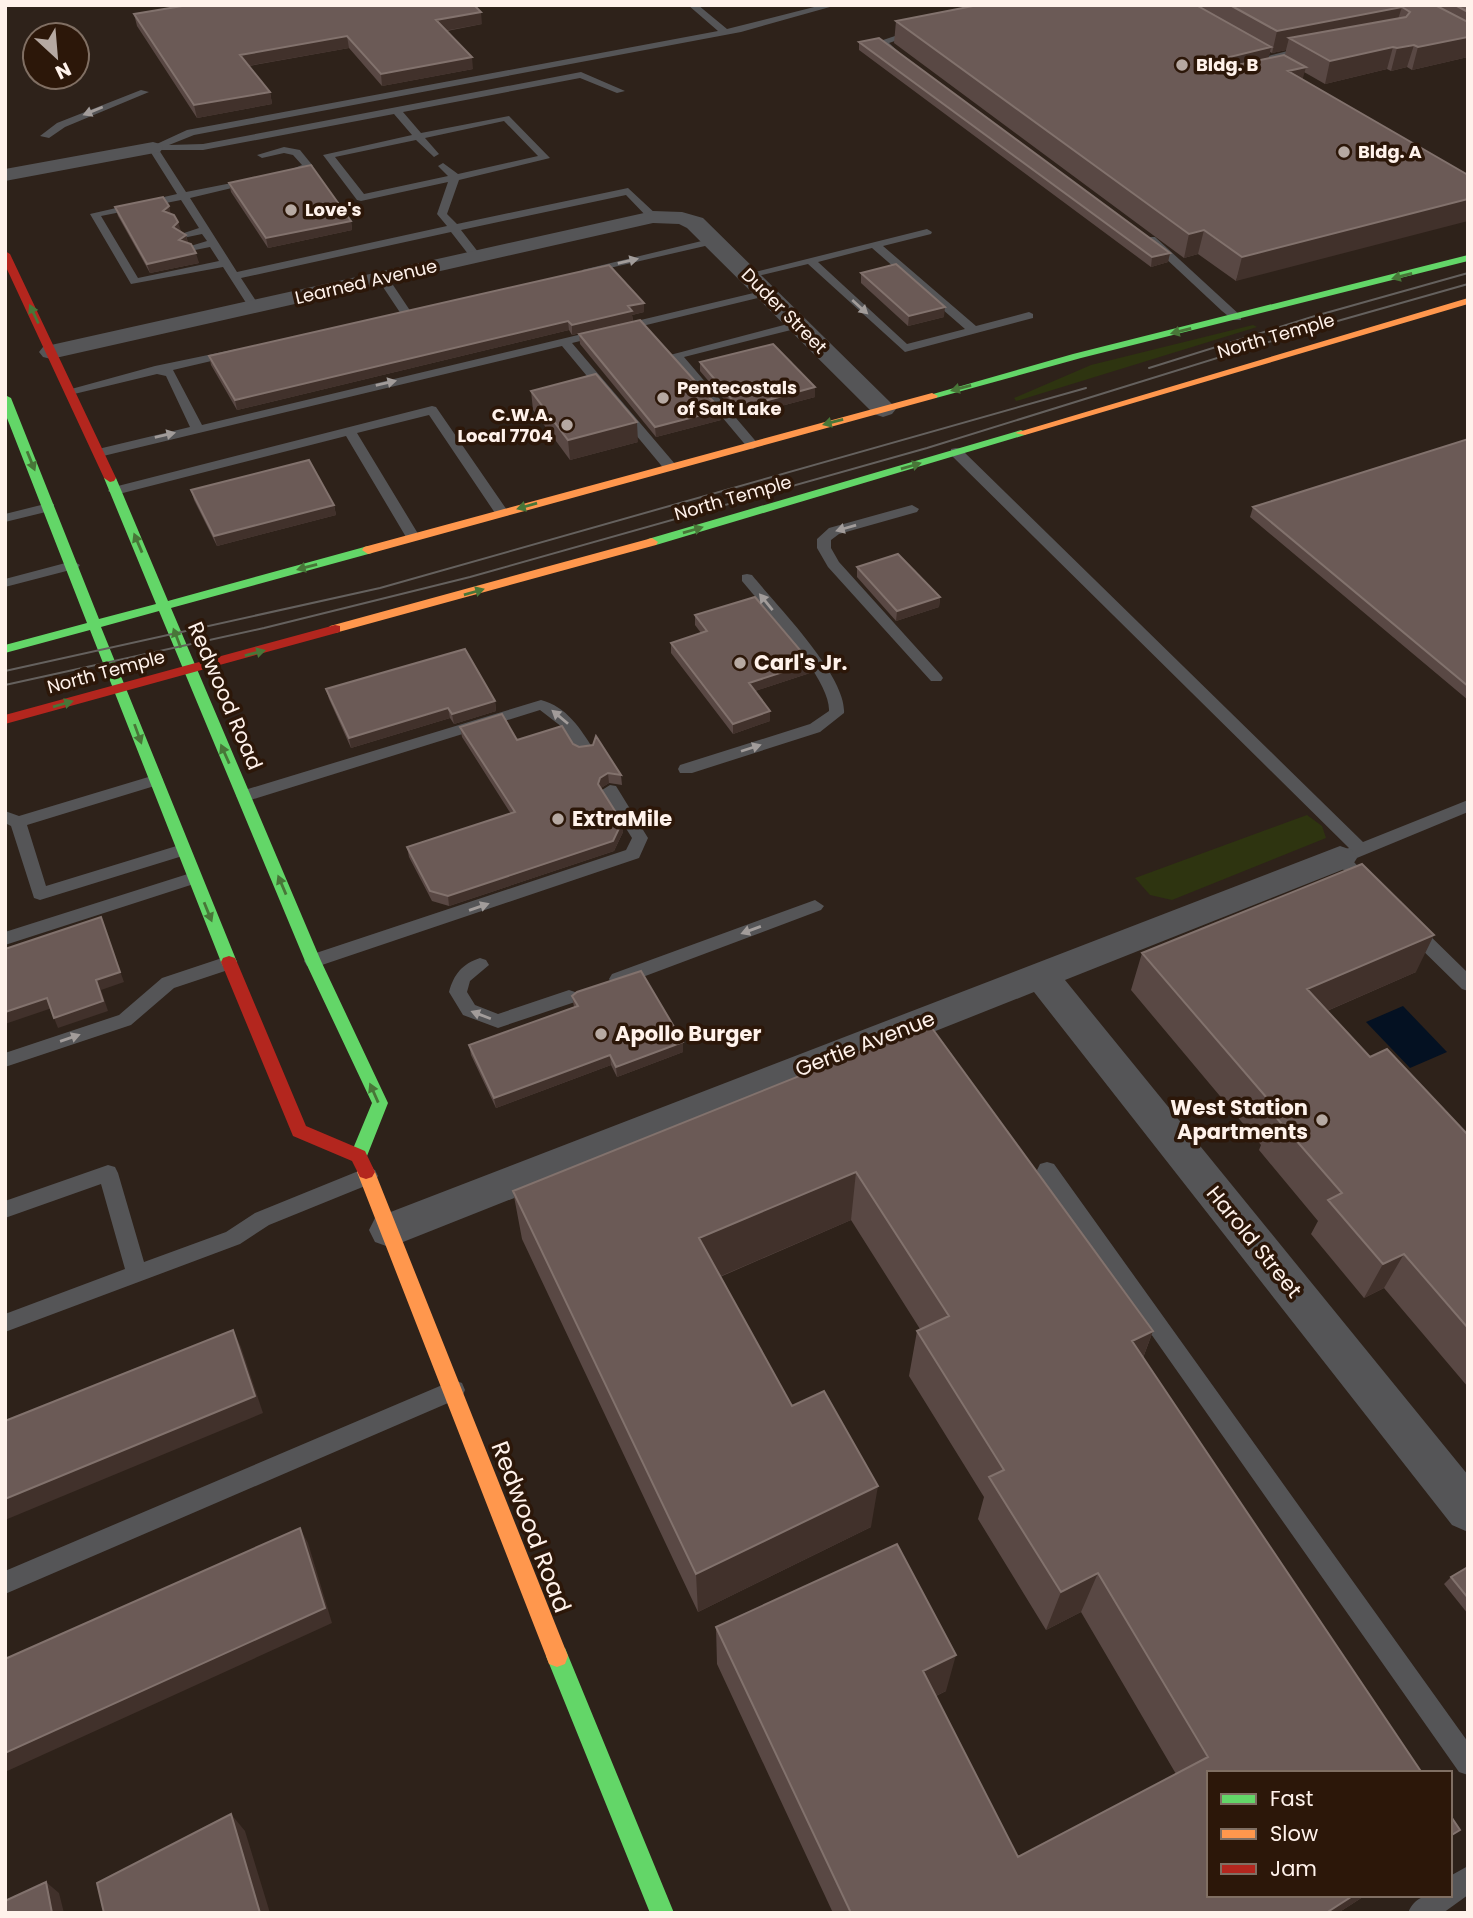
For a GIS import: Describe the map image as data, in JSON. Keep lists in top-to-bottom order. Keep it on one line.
{"streets":{"main road":["North Temple","Redwood Road"],"street":["Learned Avenue","Duder Street","Gertie Avenue","Harold Street"]},"crossings":[["Learned Avenue","Duder Street"],["Learned Avenue","Redwood Road"],["Duder Street","North Temple"],["North Temple","Redwood Road"],["Redwood Road","Gertie Avenue"],["Gertie Avenue","Harold Street"]],"places":["Bldg. B","Bldg. A","Love's","Pentecostals of Salt Lake","C.W.A. Local 7704","Carl's Jr.","ExtraMile","Apollo Burger","West Station Apartments"],"legend":["Fast","Slow","Jam"],"north":"bottom right"}
